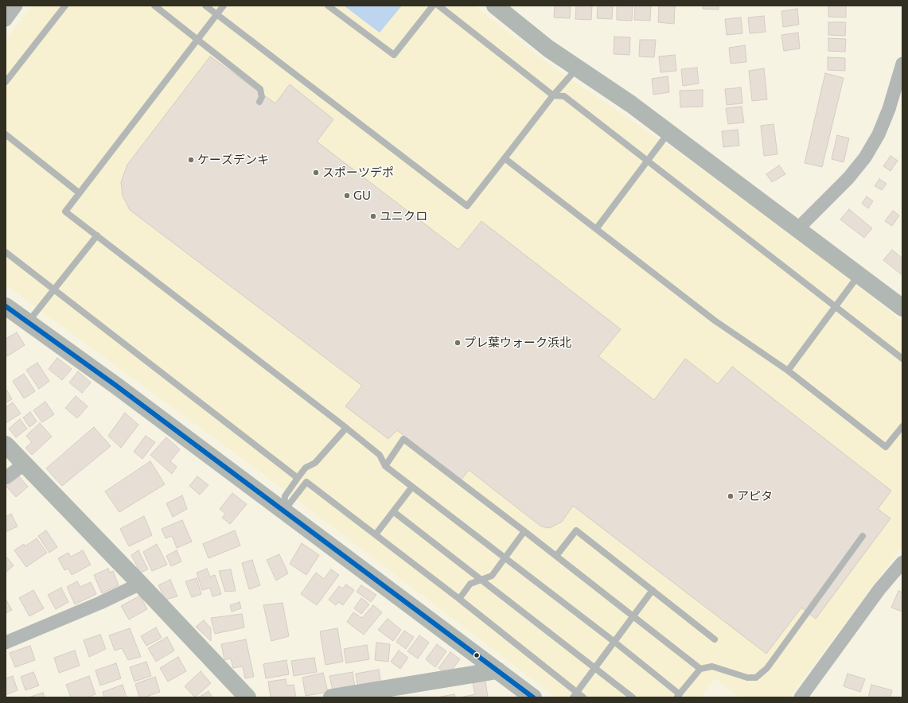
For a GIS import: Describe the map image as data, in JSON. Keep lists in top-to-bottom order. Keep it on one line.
{"places":["ケーズデンキ","スポーツデポ","GU","ユニクロ","プレ葉ウォーク浜北","アピタ"]}
